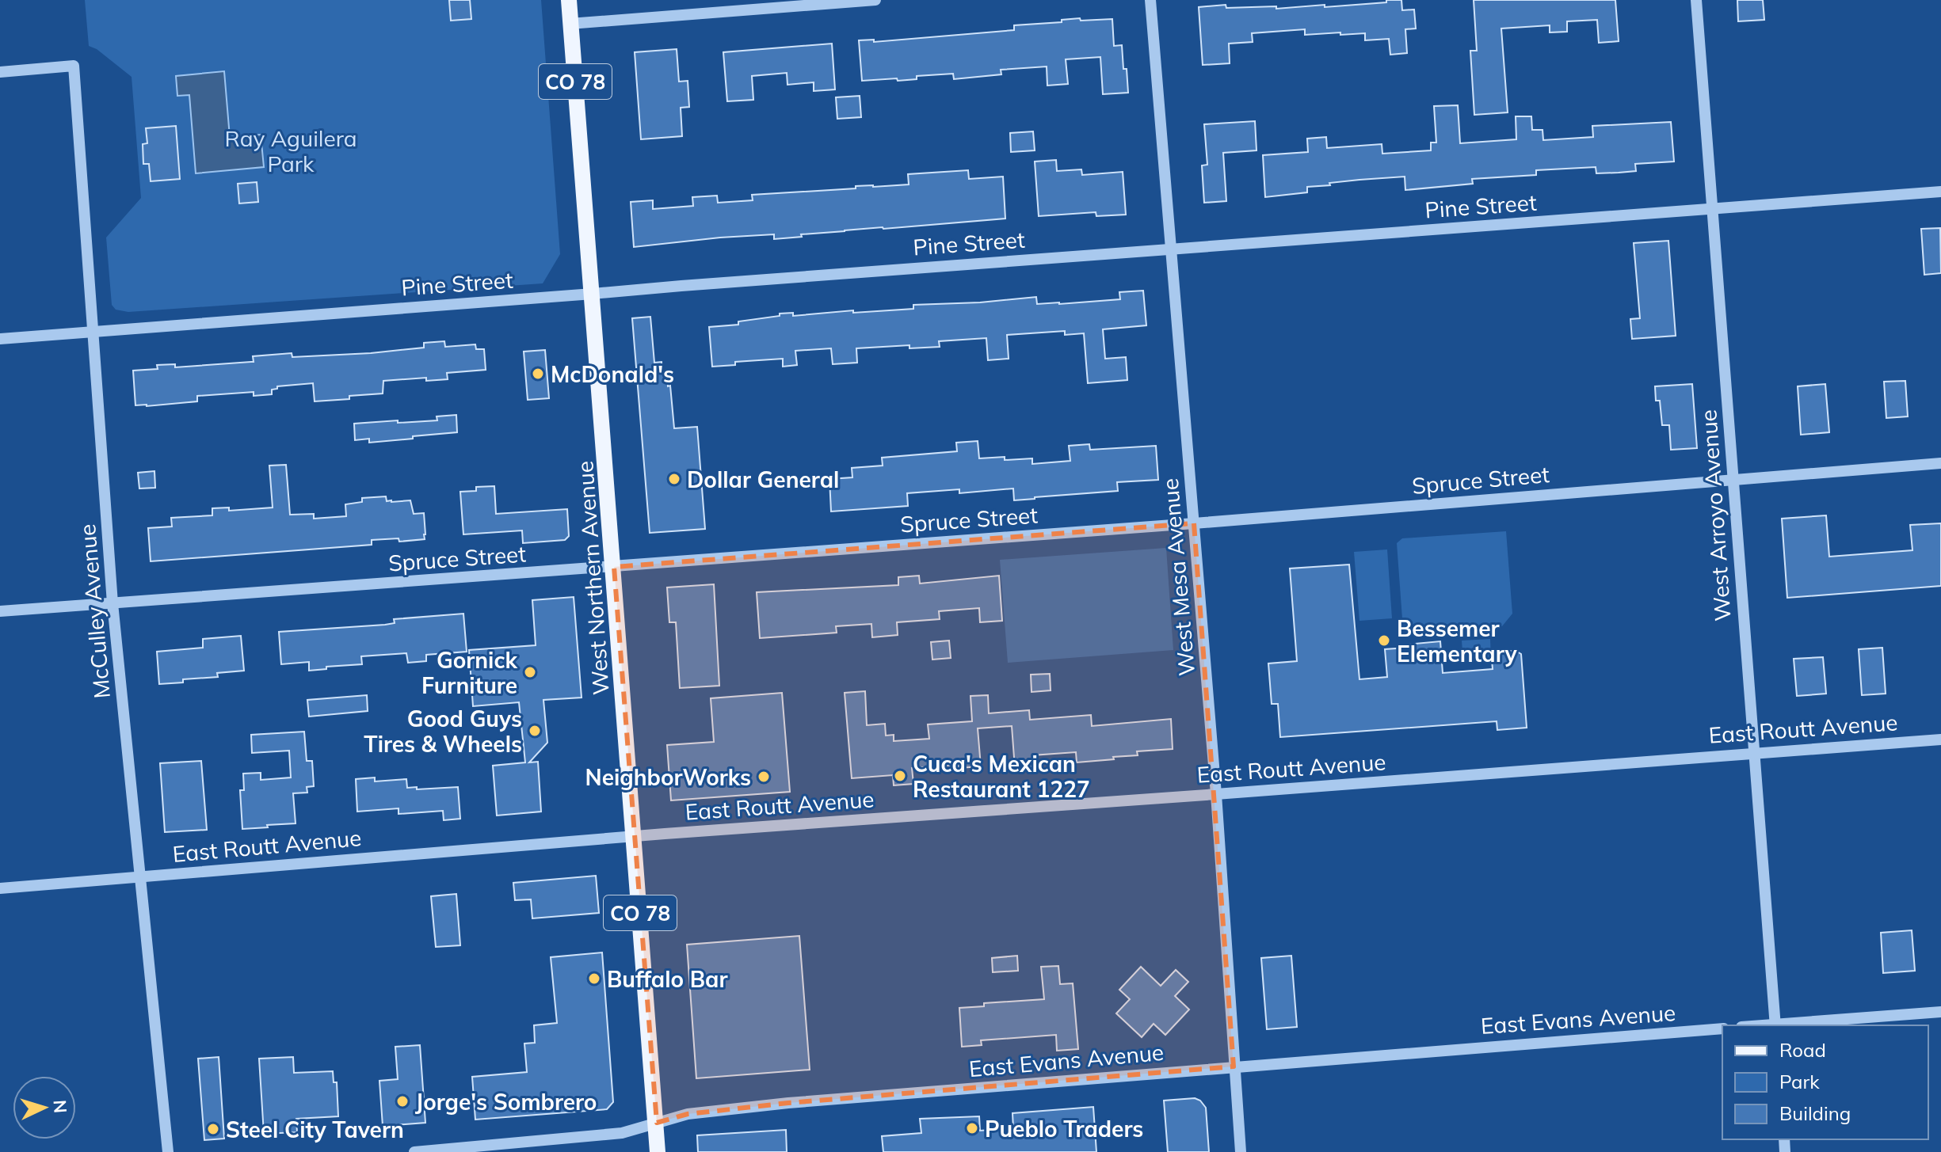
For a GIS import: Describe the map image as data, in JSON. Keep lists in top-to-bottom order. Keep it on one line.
{"streets":{"main road":["CO 78","West Northern Avenue"],"street":["Pine Street","Spruce Street","West Arroyo Avenue","West Mesa Avenue","McCulley Avenue","East Routt Avenue","East Evans Avenue"]},"crossings":[["Pine Street","West Arroyo Avenue"],["Pine Street","West Mesa Avenue"],["Pine Street","West Northern Avenue"],["Pine Street","McCulley Avenue"],["Spruce Street","West Arroyo Avenue"],["Spruce Street","West Mesa Avenue"],["Spruce Street","West Northern Avenue"],["Spruce Street","McCulley Avenue"],["West Arroyo Avenue","East Routt Avenue"],["West Mesa Avenue","East Routt Avenue"],["West Mesa Avenue","East Evans Avenue"],["West Northern Avenue","East Routt Avenue"],["West Northern Avenue","East Evans Avenue"],["McCulley Avenue","East Routt Avenue"]],"parks":["Ray Aguilera Park"],"places":["McDonald's","Dollar General","Bessemer Elementary","Gornick Furniture","Good Guys Tires & Wheels","Cuca's Mexican Restaurant 1227","NeighborWorks","Buffalo Bar","Jorge's Sombrero","Pueblo Traders","Steel City Tavern"],"legend":["Road","Park","Building"],"north":"right"}
